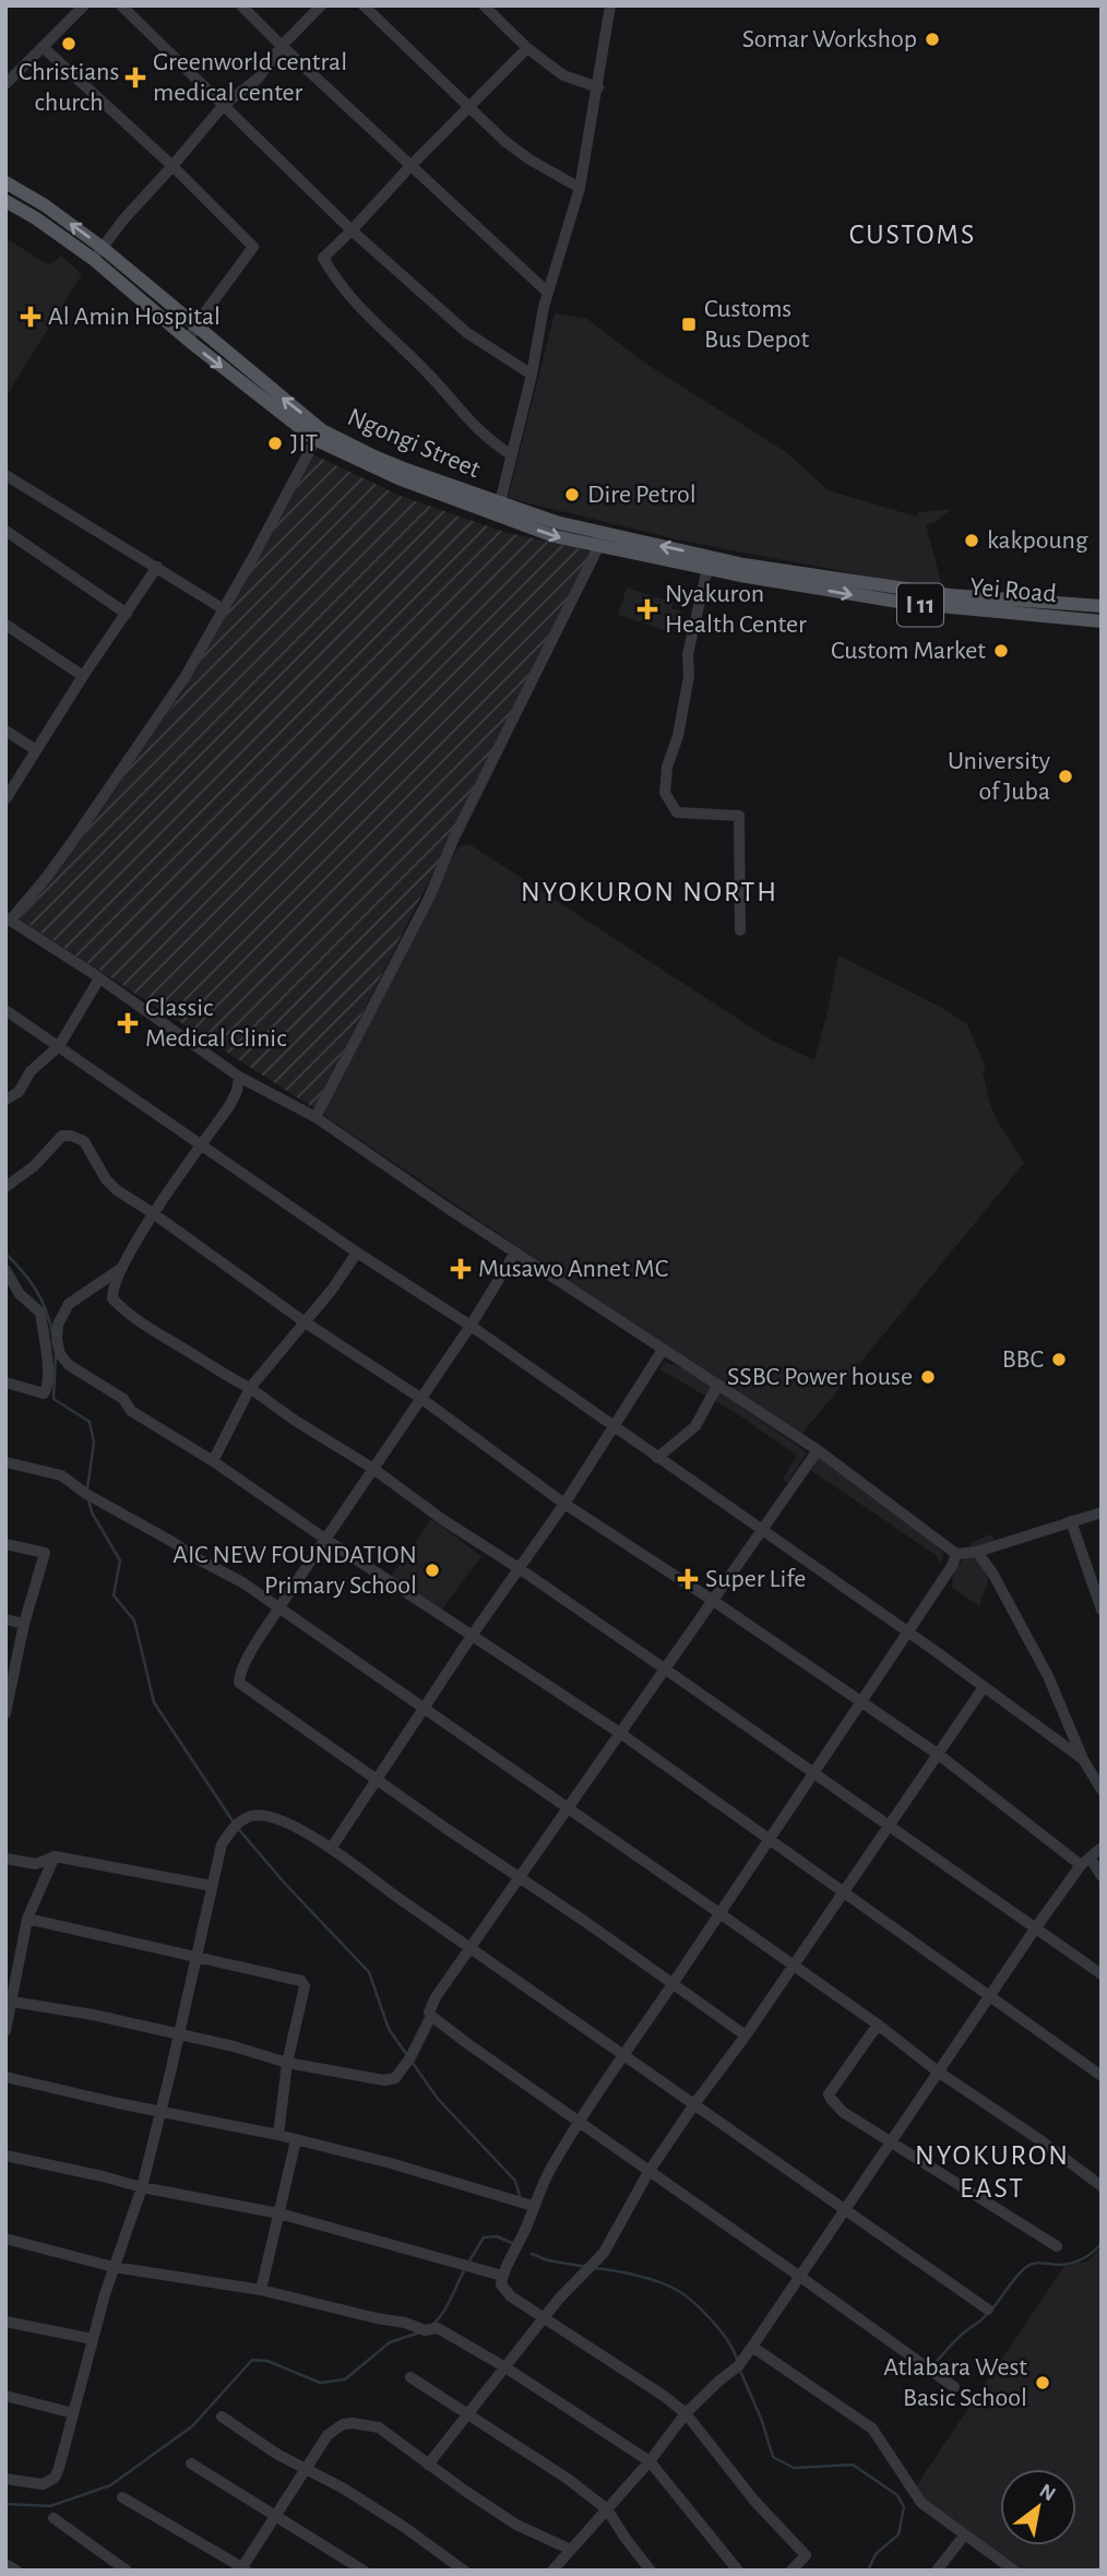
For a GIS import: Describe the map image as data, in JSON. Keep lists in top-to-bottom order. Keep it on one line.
{"streets":{"main road":["Ngongi Street","Yei Road","I 11"]},"crossings":[["Ngongi Street","Yei Road"]],"districts":["CUSTOMS","NYOKURON NORTH","NYOKURON EAST"],"places":{"other":["Somar Workshop","Christians church","JIT","Dire Petrol","kakpoung","Custom Market","University of Juba","BBC","SSBC Power house","AIC NEW FOUNDATION Primary School","Atlabara West Basic School"],"health":["Greenworld central medical center","Al Amin Hospital","Nyakuron Health Center","Classic Medical Clinic","Musawo Annet MC","Super Life"],"transit":["Customs Bus Depot"]},"north":"top right"}
